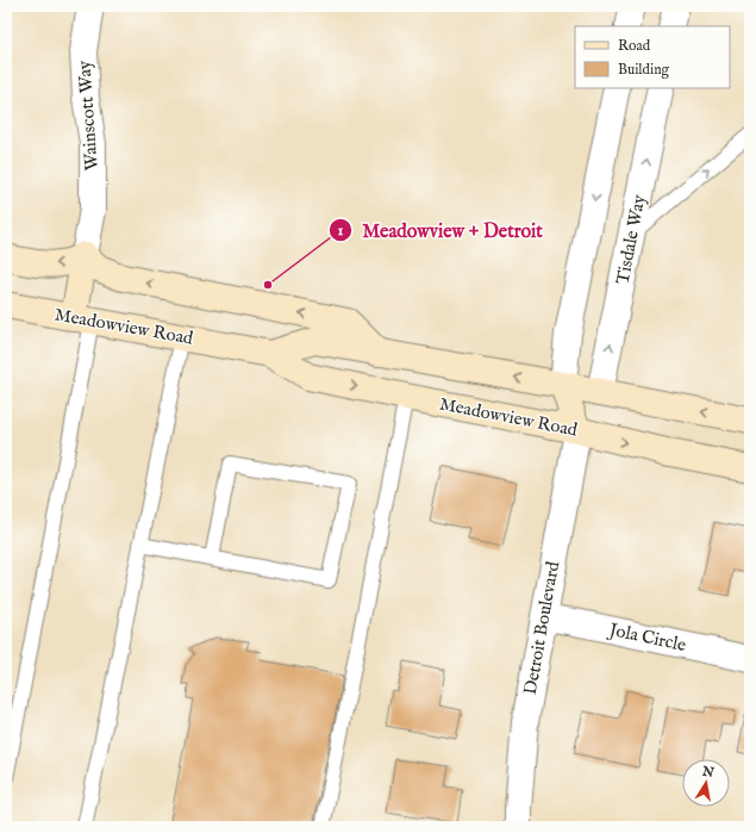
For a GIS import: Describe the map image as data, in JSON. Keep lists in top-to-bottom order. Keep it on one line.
{"streets":{"main road":["Meadowview Road"],"street":["Wainscott Way","Tisdale Way","Detroit Boulevard","Jola Circle"]},"crossings":[["Tisdale Way","Meadowview Road"],["Meadowview Road","Detroit Boulevard"],["Detroit Boulevard","Jola Circle"]],"places":["Meadowview + Detroit"],"legend":["Road","Building"],"north":"top"}
